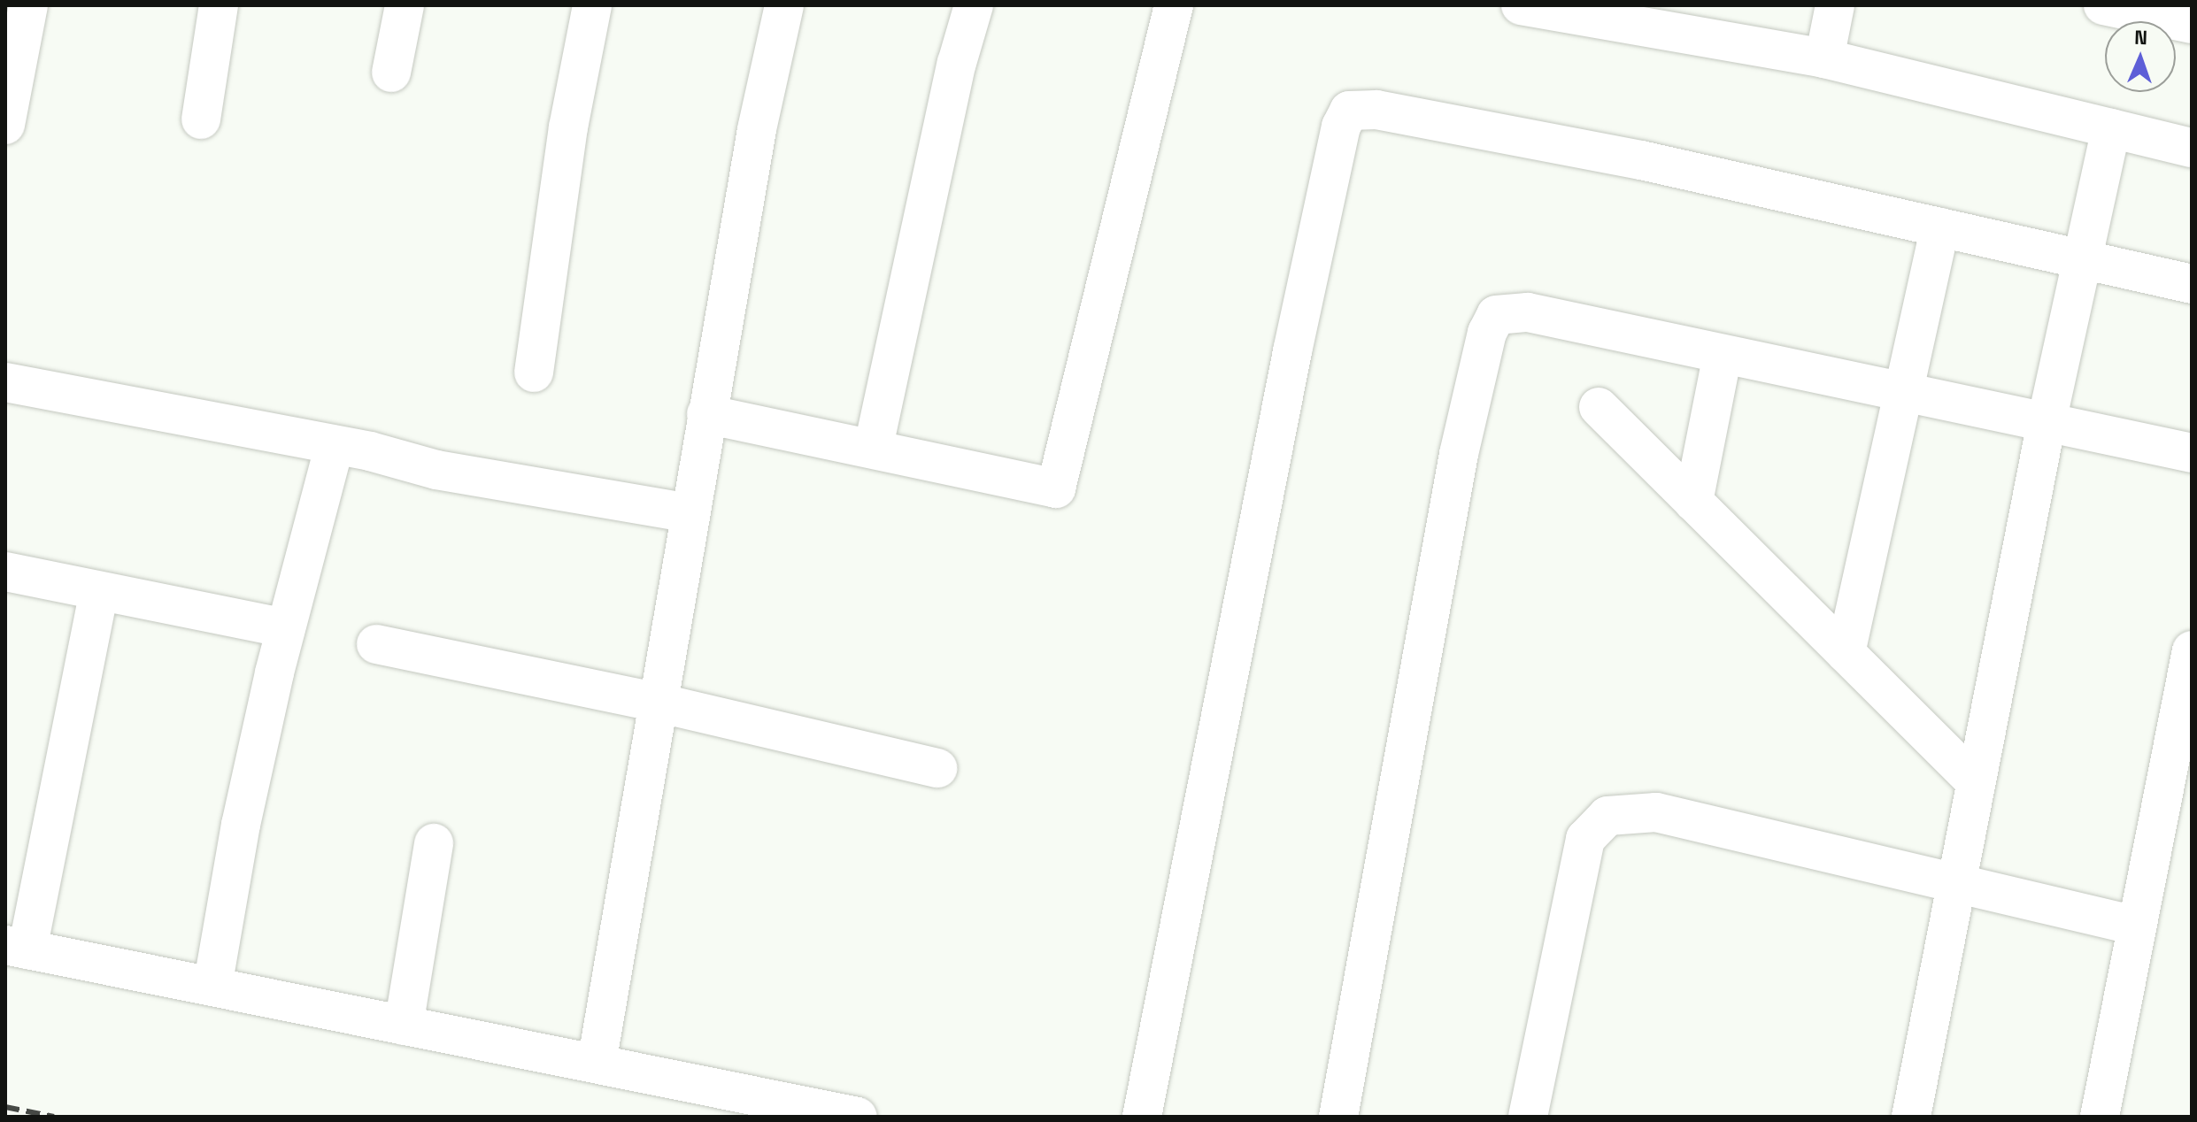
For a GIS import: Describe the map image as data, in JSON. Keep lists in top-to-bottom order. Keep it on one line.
{"north":"top"}
